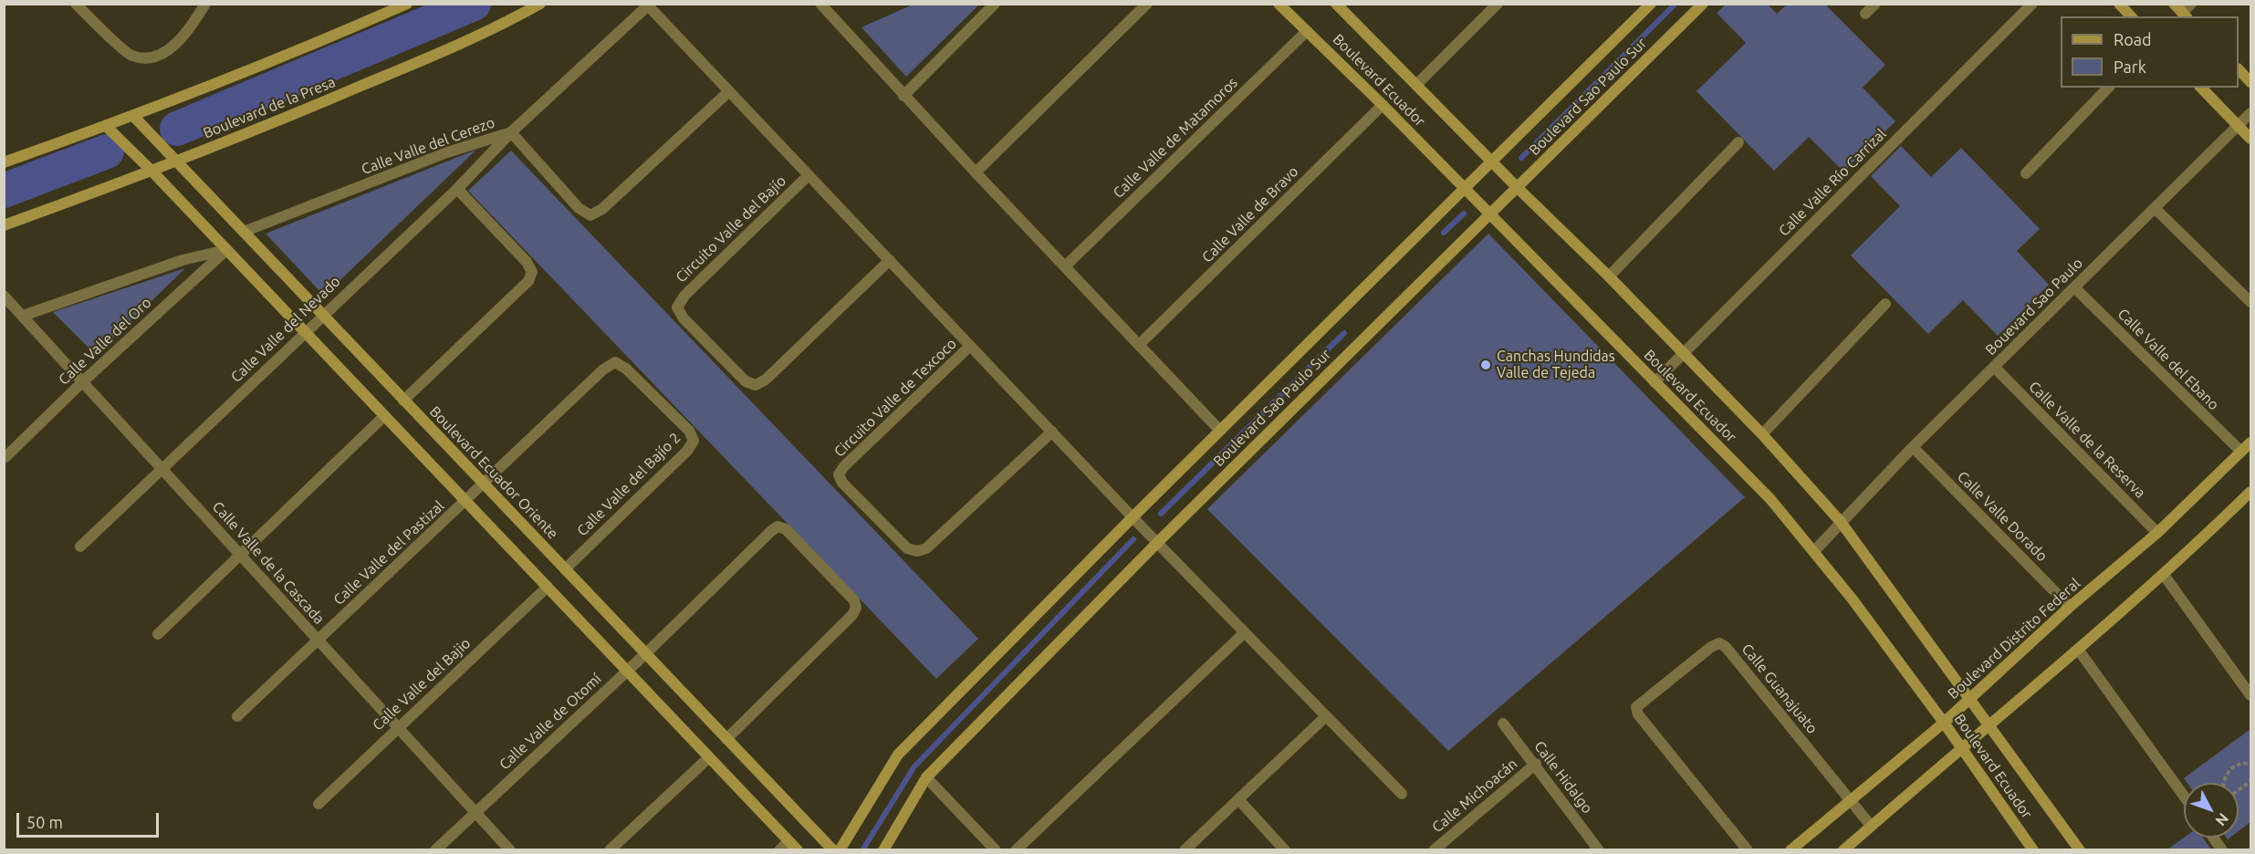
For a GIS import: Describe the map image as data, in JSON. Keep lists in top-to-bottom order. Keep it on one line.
{"streets":{"street":["Boulevard Ecuador","Boulevard Sao Paulo Sur","Boulevard de la Presa","Calle Valle de Matamoros","Calle Valle del Cerezo","Calle Valle Río Carrizal","Calle Valle de Bravo","Circuito Valle del Bajío","Bouevard Sao Paulo","Calle Valle del Nevado","Calle Valle del Oro","Calle Valle del Ebano","Circuito Valle de Texcoco","Calle Valle de la Reserva","Boulevard Ecuador Oriente","Calle Valle del Bajío 2","Calle Valle Dorado","Calle Valle del Pastizal","Calle Valle de la Cascada","Boulevard Distrito Federal","Calle Valle del Bajio","Calle Guanajuato","Calle Valle de Otomí","Calle Hidalgo","Calle Michoacán"]},"crossings":[["Boulevard Ecuador","Boulevard Sao Paulo Sur"],["Boulevard Ecuador","Calle Valle de Matamoros"],["Boulevard Ecuador","Calle Valle Río Carrizal"],["Boulevard Ecuador","Calle Valle de Bravo"],["Boulevard Ecuador","Bouevard Sao Paulo"],["Boulevard Ecuador","Boulevard Distrito Federal"],["Boulevard de la Presa","Boulevard Ecuador Oriente"],["Calle Valle del Cerezo","Calle Valle del Nevado"],["Calle Valle del Cerezo","Boulevard Ecuador Oriente"],["Bouevard Sao Paulo","Calle Valle del Ebano"],["Bouevard Sao Paulo","Calle Valle de la Reserva"],["Bouevard Sao Paulo","Calle Valle Dorado"],["Calle Valle del Nevado","Boulevard Ecuador Oriente"],["Calle Valle del Nevado","Calle Valle de la Cascada"],["Calle Valle del Oro","Calle Valle de la Cascada"],["Calle Valle del Ebano","Boulevard Distrito Federal"],["Calle Valle de la Reserva","Boulevard Distrito Federal"],["Boulevard Ecuador Oriente","Calle Valle del Bajío 2"],["Boulevard Ecuador Oriente","Calle Valle del Pastizal"],["Boulevard Ecuador Oriente","Calle Valle de Otomí"],["Calle Valle del Bajío 2","Calle Valle del Pastizal"],["Calle Valle Dorado","Boulevard Distrito Federal"],["Calle Valle del Pastizal","Calle Valle de la Cascada"],["Calle Valle de la Cascada","Calle Valle del Bajio"],["Calle Valle de la Cascada","Calle Valle de Otomí"],["Boulevard Distrito Federal","Calle Guanajuato"],["Calle Hidalgo","Calle Michoacán"]],"places":["Canchas Hundidas Valle de Tejeda"],"legend":["Road","Park"],"scale_bar":"50 m","north":"bottom right"}
